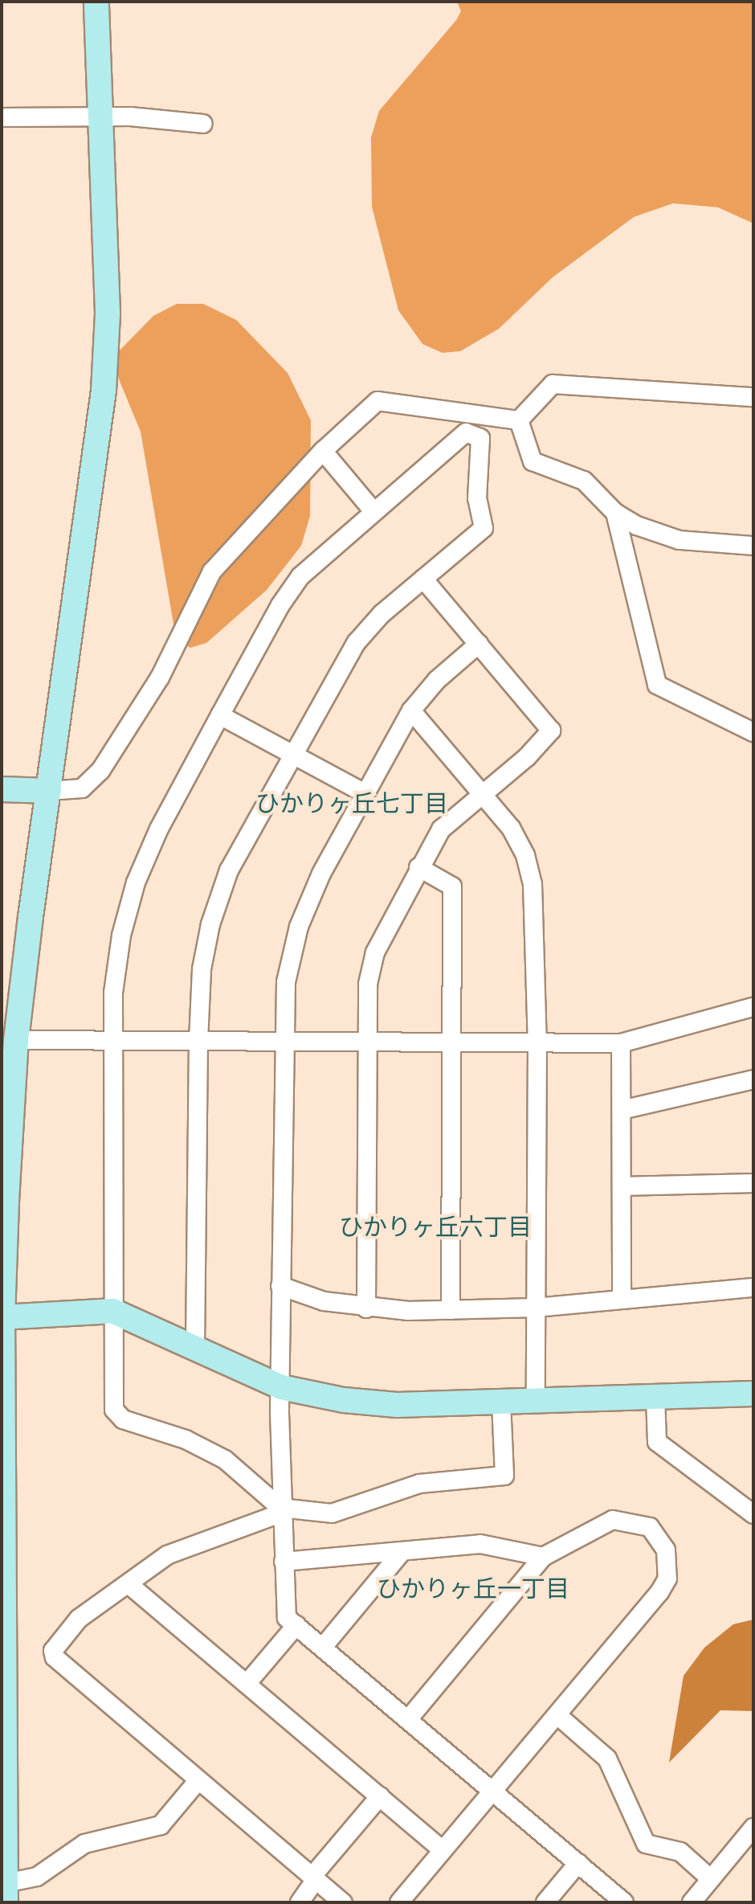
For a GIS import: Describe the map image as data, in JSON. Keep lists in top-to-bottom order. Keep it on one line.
{"districts":["ひかりヶ丘七丁目","ひかりヶ丘六丁目","ひかりヶ丘一丁目"]}
